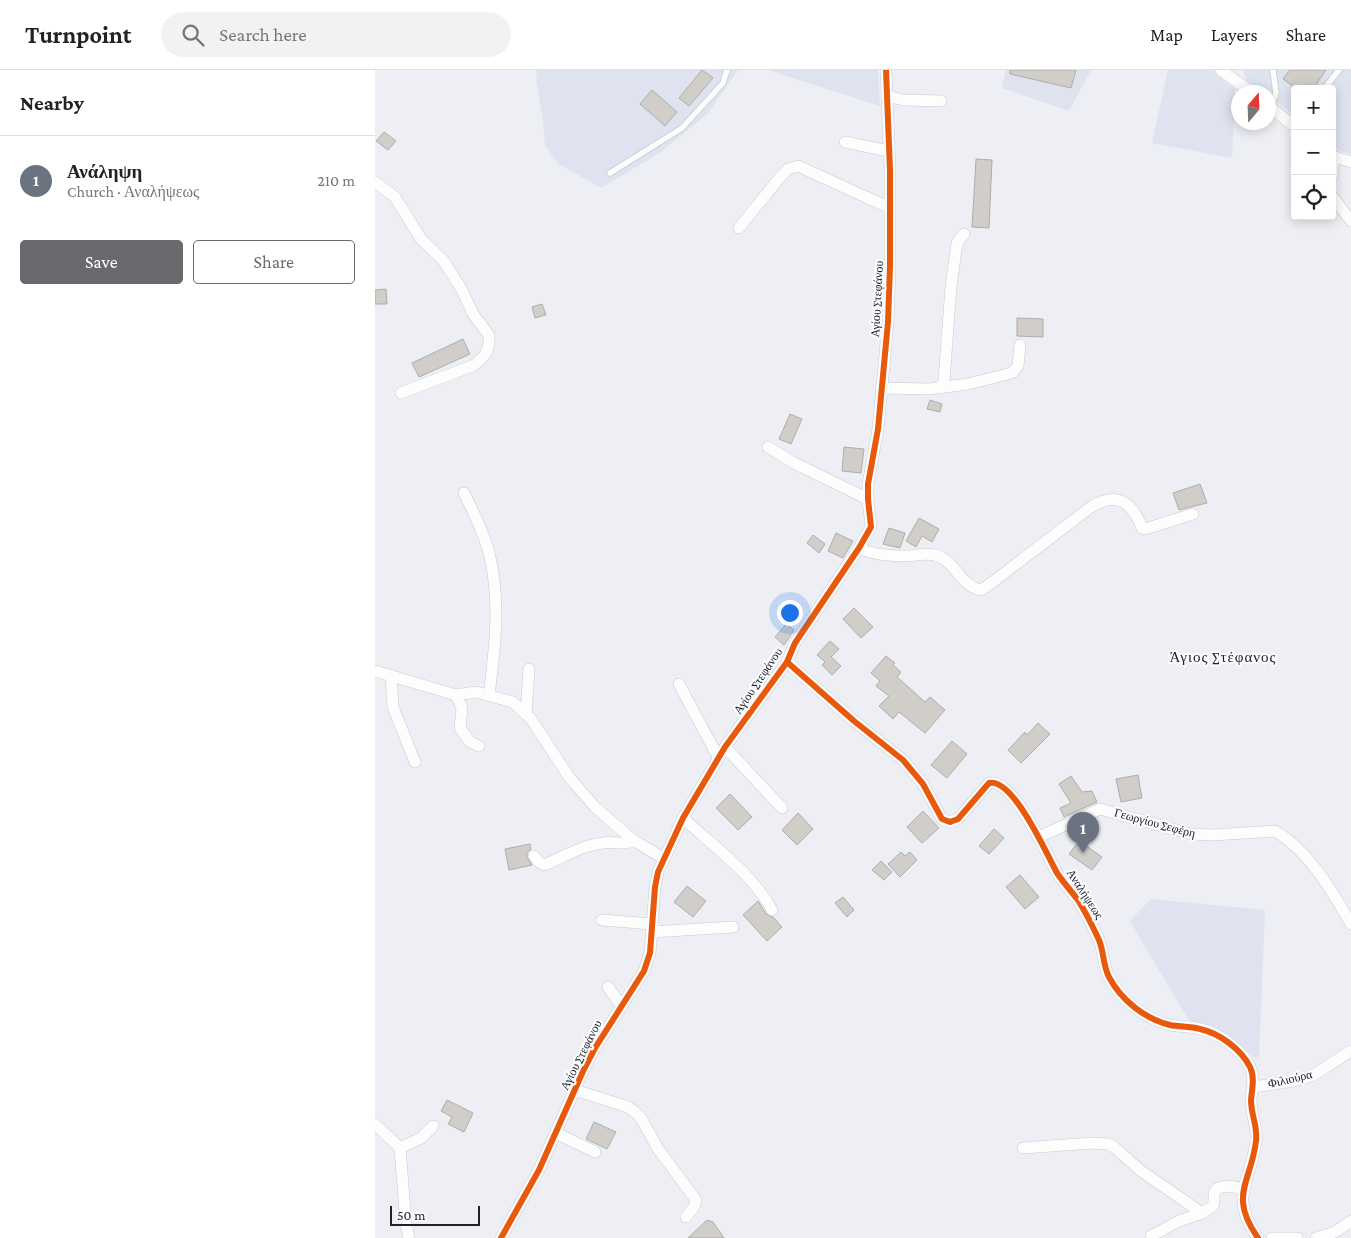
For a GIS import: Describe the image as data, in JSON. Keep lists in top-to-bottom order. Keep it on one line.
{"streets":{"street":["Αγίου Στεφάνου","Γεωργίου Σεφέρη","Αναλήψεως","Φιλιούρα"]},"crossings":[["Αγίου Στεφάνου","Αναλήψεως"],["Γεωργίου Σεφέρη","Αναλήψεως"],["Αναλήψεως","Φιλιούρα"]],"districts":["Άγιος Στέφανος"],"scale_bar":"50 m","north":"top","page":{"header":"Turnpoint","search":"Search here","nav":["Map","Layers","Share"],"heading":"Nearby","map_buttons":["+","−"],"list":[{"mark":"1","name":"Ανάληψη","note":"Church · Αναλήψεως","value":"210 m"}],"buttons":["Save","Share"],"pins":"1","scale":"50 m"}}
